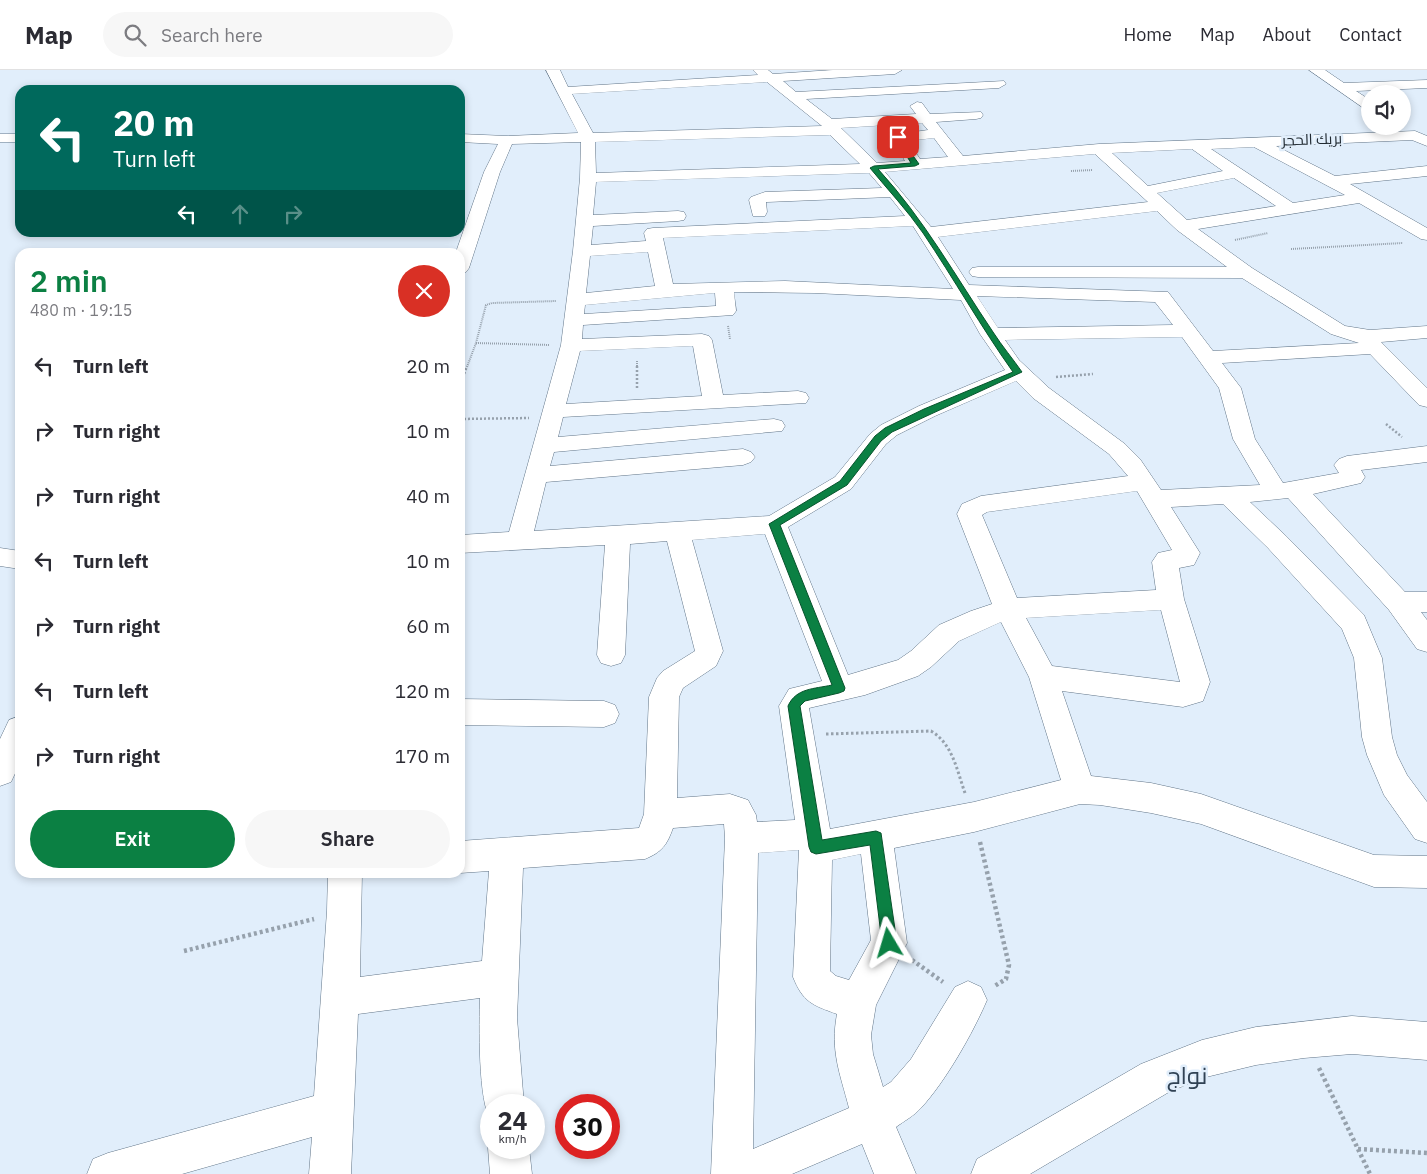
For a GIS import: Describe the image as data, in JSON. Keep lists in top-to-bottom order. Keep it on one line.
{"streets":{"street":["بريك الحجر"]},"districts":["نواج"],"page":{"header":"Map","search":"Search here","nav":["Home","Map","About","Contact"],"turn":["20 m","Turn left"],"heading":["2 min","480 m · 19:15"],"list":[{"name":"Turn left","value":"20 m"},{"name":"Turn right","value":"10 m"},{"name":"Turn right","value":"40 m"},{"name":"Turn left","value":"10 m"},{"name":"Turn right","value":"60 m"},{"name":"Turn left","value":"120 m"},{"name":"Turn right","value":"170 m"}],"buttons":["Exit","Share"],"speed":"24 km/h","limit":"30"}}
